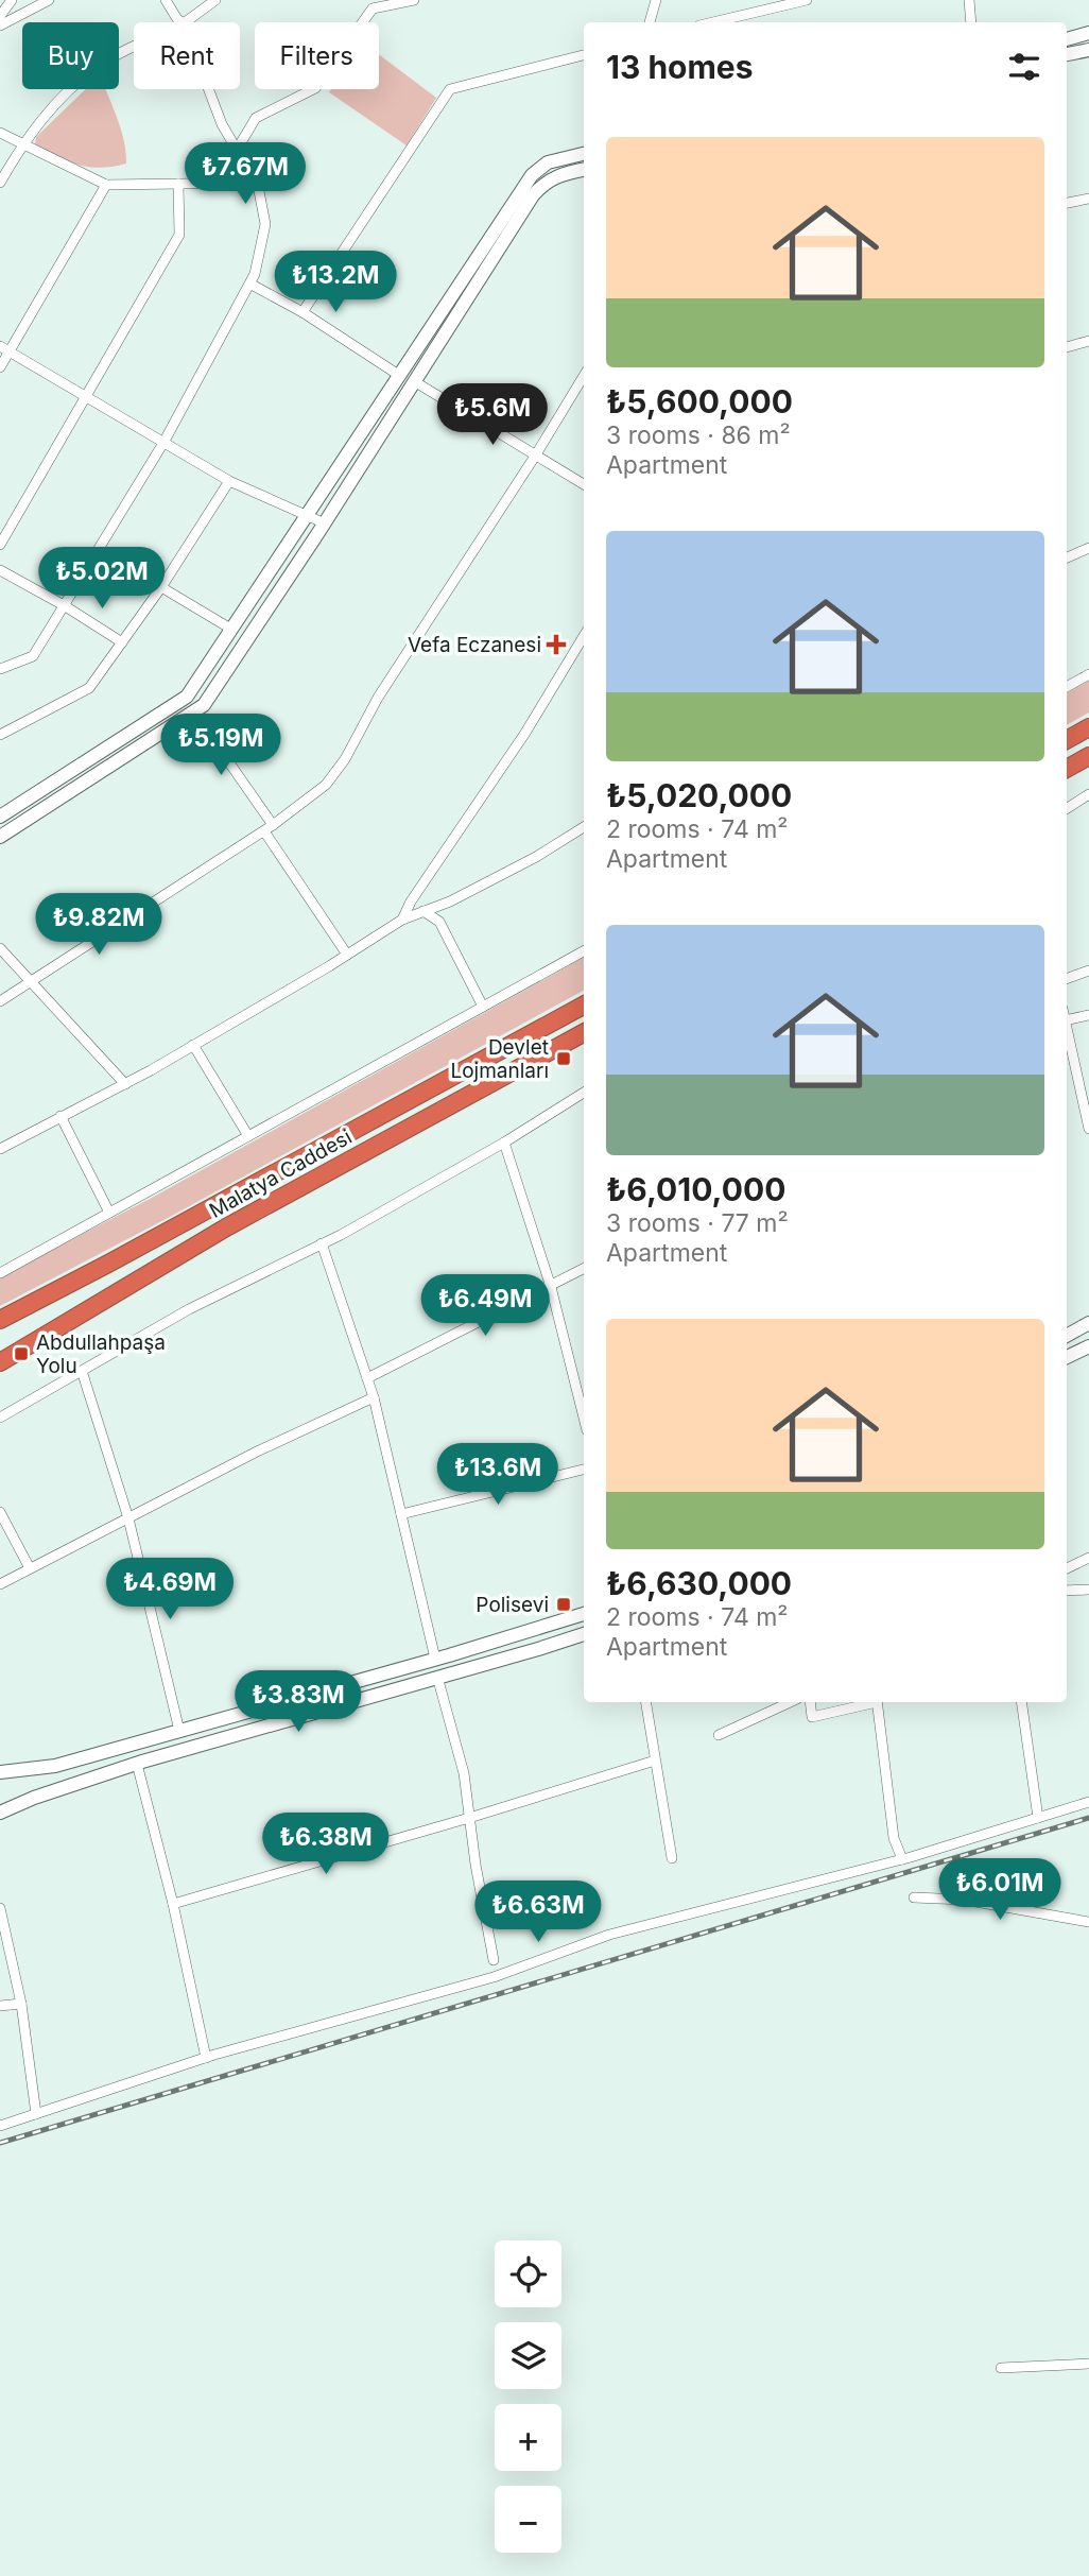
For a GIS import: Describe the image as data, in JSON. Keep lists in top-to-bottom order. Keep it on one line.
{"streets":{"highway":["Malatya Caddesi"]},"places":{"health":["Vefa Eczanesi"],"transit":["Devlet Lojmanları","Abdullahpaşa Yolu","Polisevi"]},"page":{"chip":["Buy","Rent","Filters"],"heading":"13 homes","list":[{"name":"₺5,600,000","note":"3 rooms · 86 m² · Apartment"},{"name":"₺5,020,000","note":"2 rooms · 74 m² · Apartment"},{"name":"₺6,010,000","note":"3 rooms · 77 m² · Apartment"},{"name":"₺6,630,000","note":"2 rooms · 74 m² · Apartment"}],"price":["₺7.67M","₺13.2M","₺5.6M","₺5.02M","₺5.19M","₺9.82M","₺6.49M","₺13.6M","₺4.69M","₺3.83M","₺6.38M","₺6.01M","₺6.63M"],"map_buttons":["+","−"]}}
